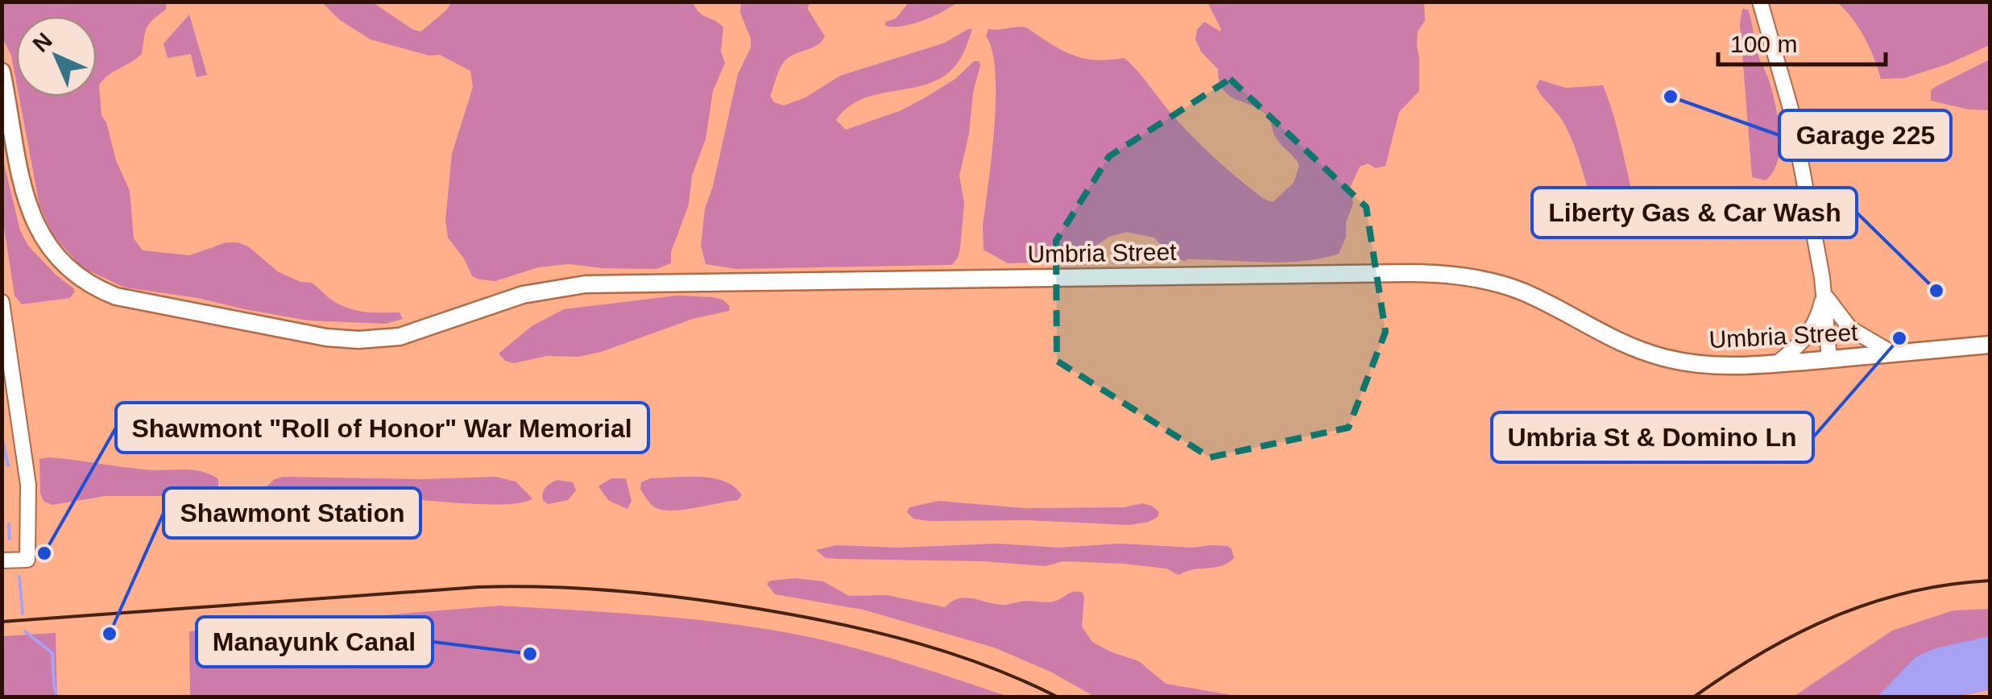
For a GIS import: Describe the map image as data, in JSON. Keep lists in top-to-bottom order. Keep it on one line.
{"streets":{"main road":["Umbria Street"]},"places":["Garage 225","Liberty Gas & Car Wash","Umbria St & Domino Ln","Shawmont \"Roll of Honor\" War Memorial","Shawmont Station","Manayunk Canal"],"scale_bar":"100 m","north":"top left"}
